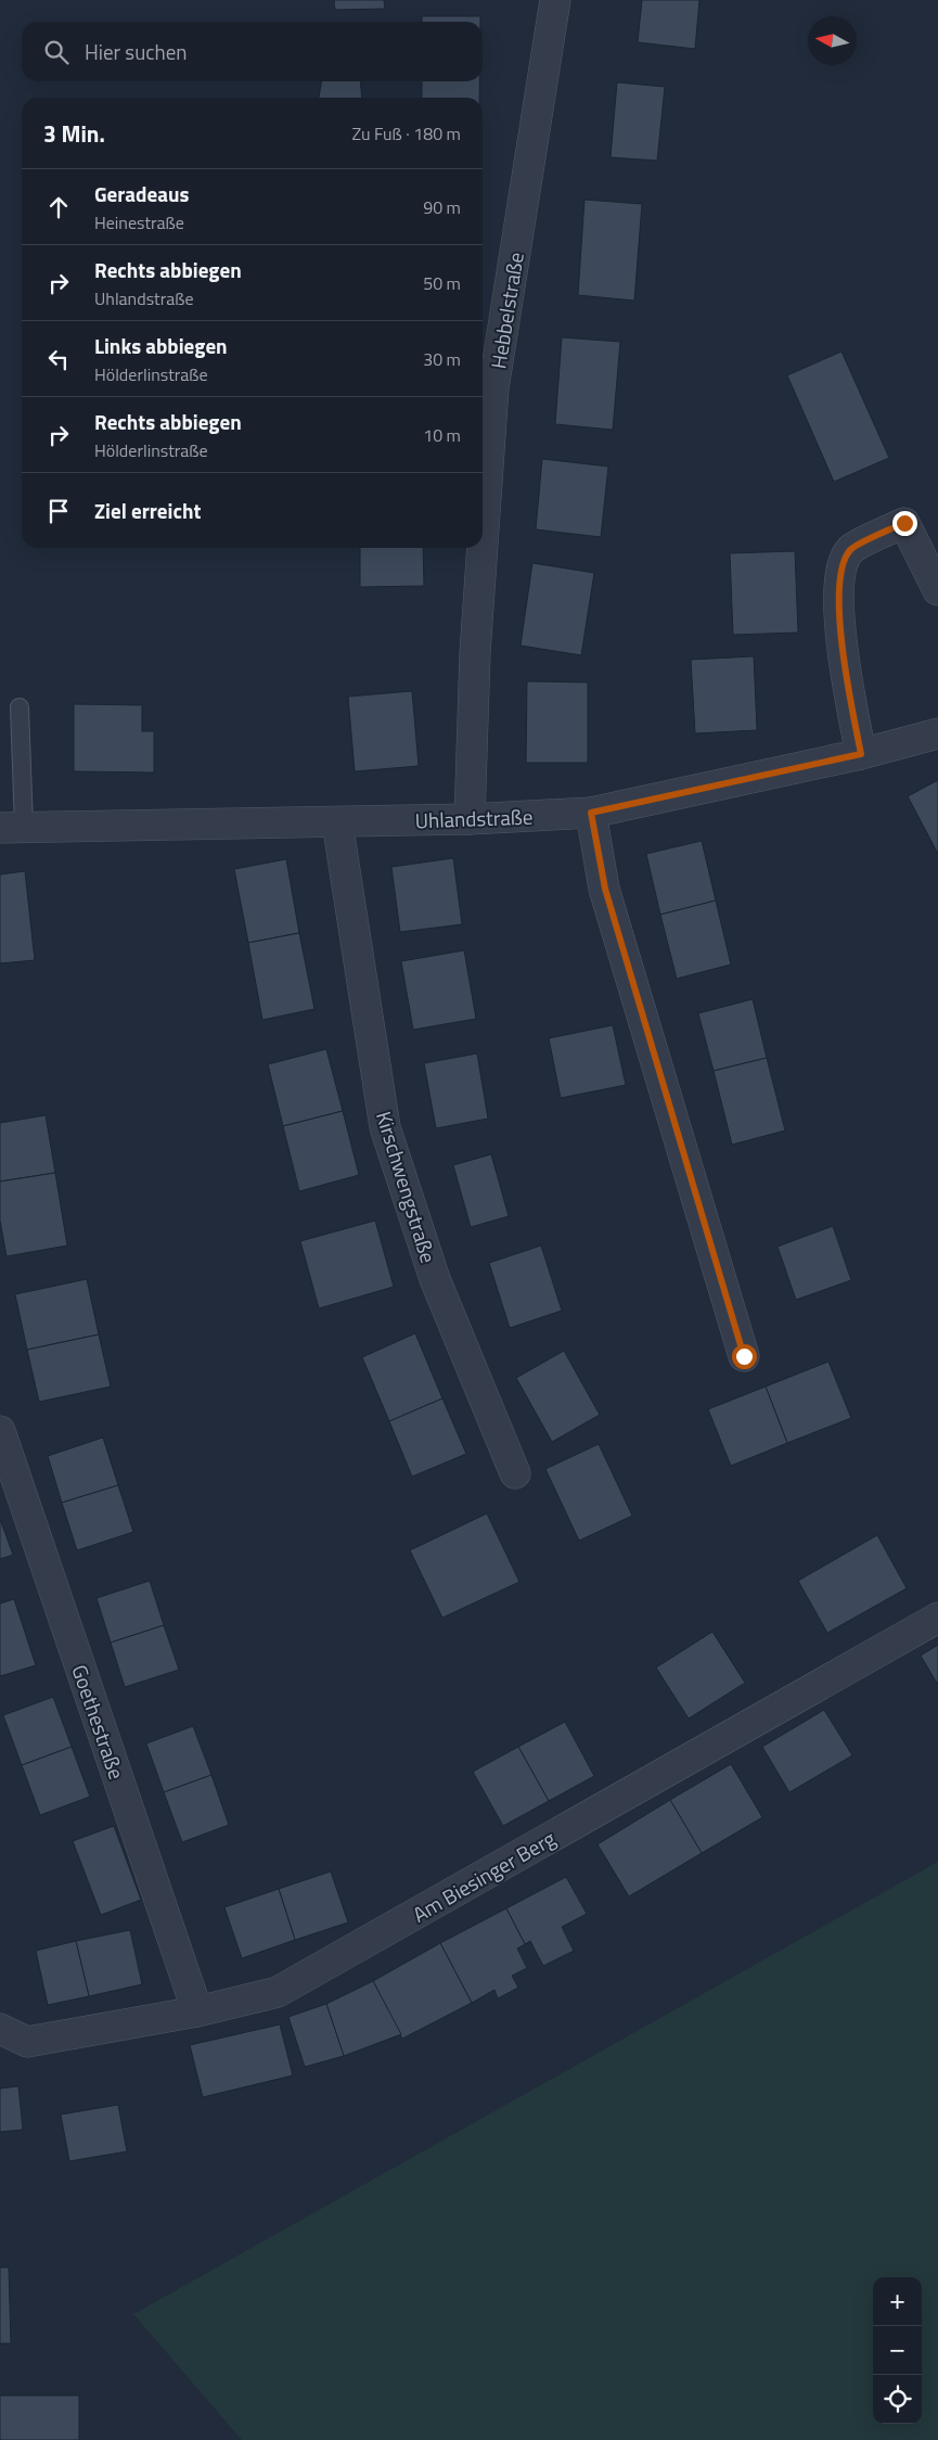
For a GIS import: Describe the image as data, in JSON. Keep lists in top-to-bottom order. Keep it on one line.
{"streets":{"street":["Hebbelstraße","Uhlandstraße","Kirschwengstraße","Goethestraße","Am Biesinger Berg"]},"crossings":[["Hebbelstraße","Uhlandstraße"],["Uhlandstraße","Kirschwengstraße"],["Goethestraße","Am Biesinger Berg"]],"north":"left","page":{"search":"Hier suchen","heading":["3 Min.","Zu Fuß · 180 m"],"list":[["Geradeaus","Heinestraße","90 m"],["Rechts abbiegen","Uhlandstraße","50 m"],["Links abbiegen","Hölderlinstraße","30 m"],["Rechts abbiegen","Hölderlinstraße","10 m"],"Ziel erreicht"],"map_buttons":["+","−"]}}
